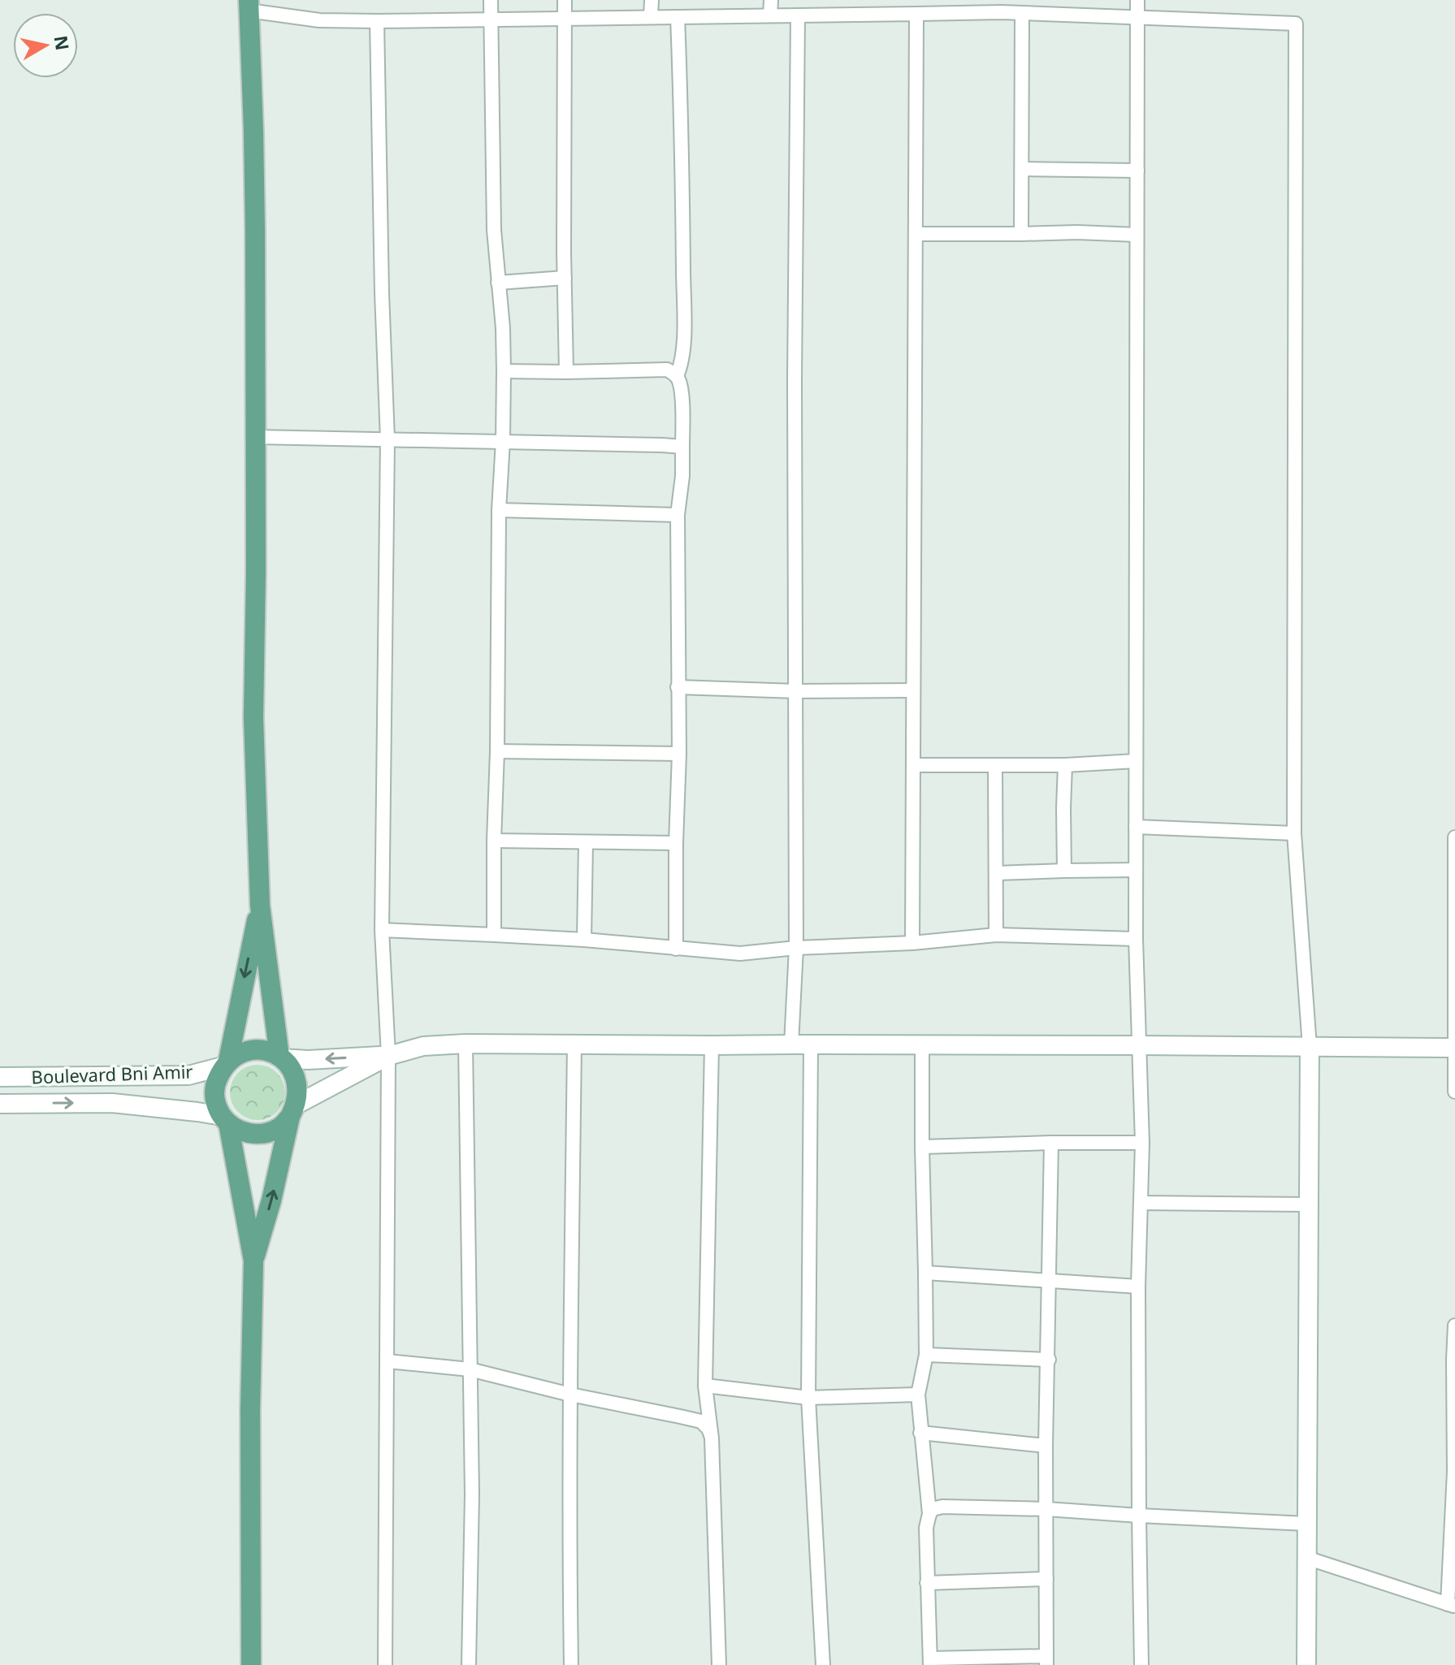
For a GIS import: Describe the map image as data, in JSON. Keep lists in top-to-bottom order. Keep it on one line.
{"streets":{"street":["Boulevard Bni Amir"]},"north":"right"}
